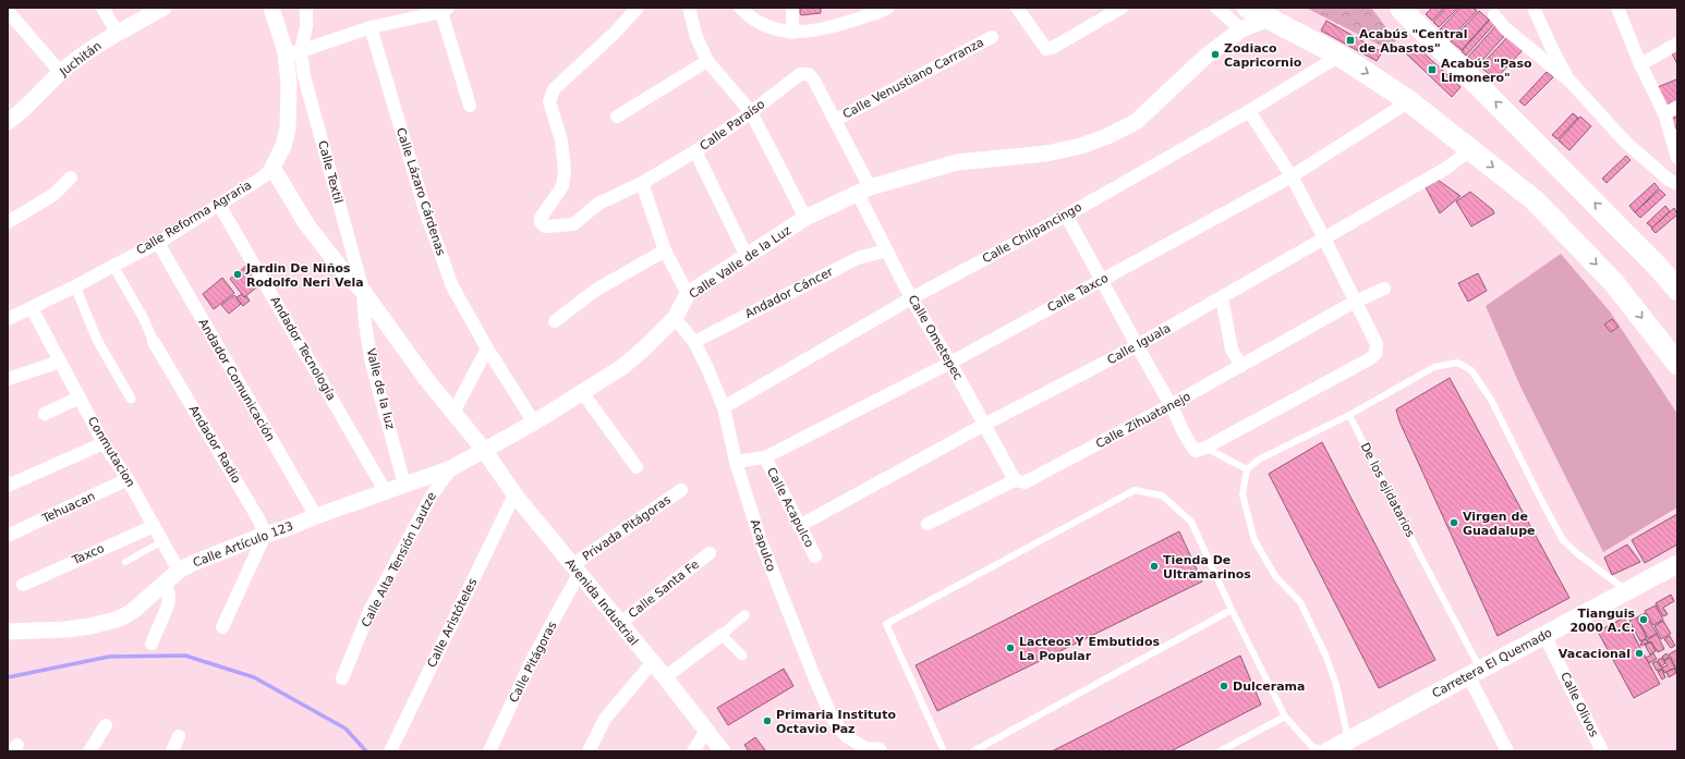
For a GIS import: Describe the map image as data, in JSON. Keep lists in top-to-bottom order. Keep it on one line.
{"streets":{"main road":["Carretera El Quemado"],"street":["Juchitán","Calle Venustiano Carranza","Calle Paraíso","Calle Textil","Calle Lázaro Cárdenas","Calle Reforma Agraria","Calle Chilpancingo","Calle Valle de la Luz","Andador Cáncer","Calle Taxco","Calle Ometepec","Calle Iguala","Andador Tecnología","Andador Comunicación","Valle de la luz","Calle Zihuatanejo","Andador Radio","Conmutacion","Tehuacan","Calle Acapulco","Privada Pitágoras","Calle Artículo 123","Acapulco","Taxco","Calle Alta Tensión Lautze","Calle Santa Fe","Avenida Industrial","Calle Aristóteles","Calle Pitágoras","Calle Olivos"],"lane":["De los ejidatarios"]},"crossings":[["Calle Venustiano Carranza","Calle Paraíso"],["Calle Paraíso","Calle Valle de la Luz"],["Calle Paraíso","Calle Ometepec"],["Calle Textil","Calle Reforma Agraria"],["Calle Textil","Valle de la luz"],["Calle Lázaro Cárdenas","Calle Valle de la Luz"],["Calle Reforma Agraria","Andador Tecnología"],["Calle Reforma Agraria","Andador Comunicación"],["Calle Reforma Agraria","Andador Radio"],["Calle Reforma Agraria","Conmutacion"],["Calle Chilpancingo","Calle Ometepec"],["Calle Chilpancingo","Acapulco"],["Calle Valle de la Luz","Calle Ometepec"],["Calle Valle de la Luz","Calle Artículo 123"],["Calle Valle de la Luz","Acapulco"],["Calle Valle de la Luz","Avenida Industrial"],["Andador Cáncer","Calle Ometepec"],["Andador Cáncer","Acapulco"],["Calle Taxco","Calle Ometepec"],["Calle Taxco","Calle Acapulco"],["Calle Taxco","Acapulco"],["Calle Ometepec","Calle Iguala"],["Calle Ometepec","Calle Zihuatanejo"],["Calle Iguala","Calle Acapulco"],["Andador Tecnología","Calle Artículo 123"],["Andador Comunicación","Calle Artículo 123"],["Valle de la luz","Calle Artículo 123"],["Andador Radio","Calle Artículo 123"],["Conmutacion","Tehuacan"],["Conmutacion","Calle Artículo 123"],["Conmutacion","Taxco"],["De los ejidatarios","Carretera El Quemado"],["Privada Pitágoras","Avenida Industrial"],["Privada Pitágoras","Calle Pitágoras"],["Calle Artículo 123","Calle Alta Tensión Lautze"],["Calle Artículo 123","Avenida Industrial"],["Calle Santa Fe","Avenida Industrial"],["Avenida Industrial","Calle Aristóteles"],["Avenida Industrial","Calle Pitágoras"],["Carretera El Quemado","Calle Olivos"]],"places":{"transit":["Acabús \"Central de Abastos\"","Acabús \"Paso Limonero\""],"other":["Zodiaco Capricornio","Jardin De Niños Rodolfo Neri Vela","Virgen de Guadalupe","Tienda De Ultramarinos","Tianguis 2000 A.C.","Lacteos Y Embutidos La Popular","Vacacional","Dulcerama","Primaria Instituto Octavio Paz"]}}
